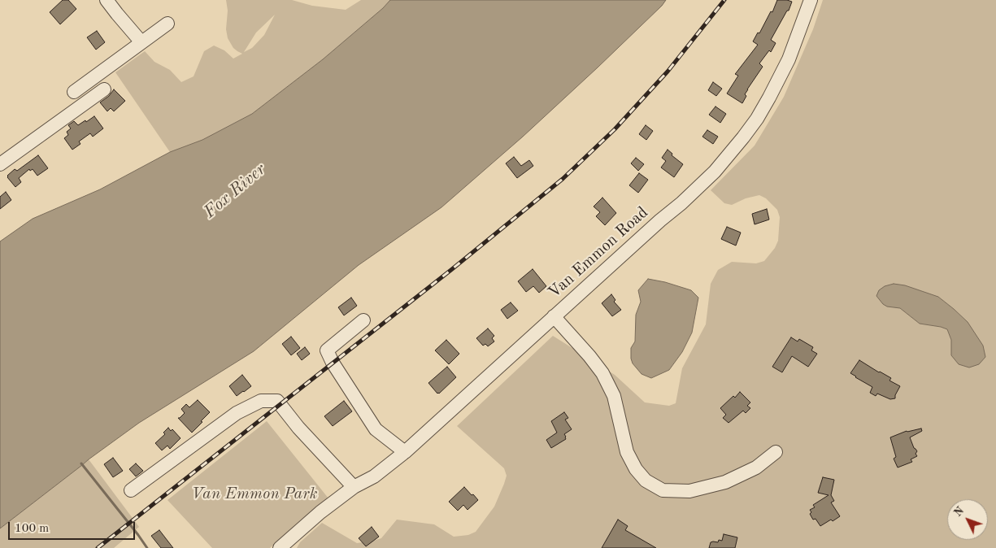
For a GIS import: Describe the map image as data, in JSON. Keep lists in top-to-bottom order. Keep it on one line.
{"streets":{"street":["Van Emmon Road"]},"water":["Fox River"],"parks":["Van Emmon Park"],"scale_bar":"100 m","north":"top left"}
